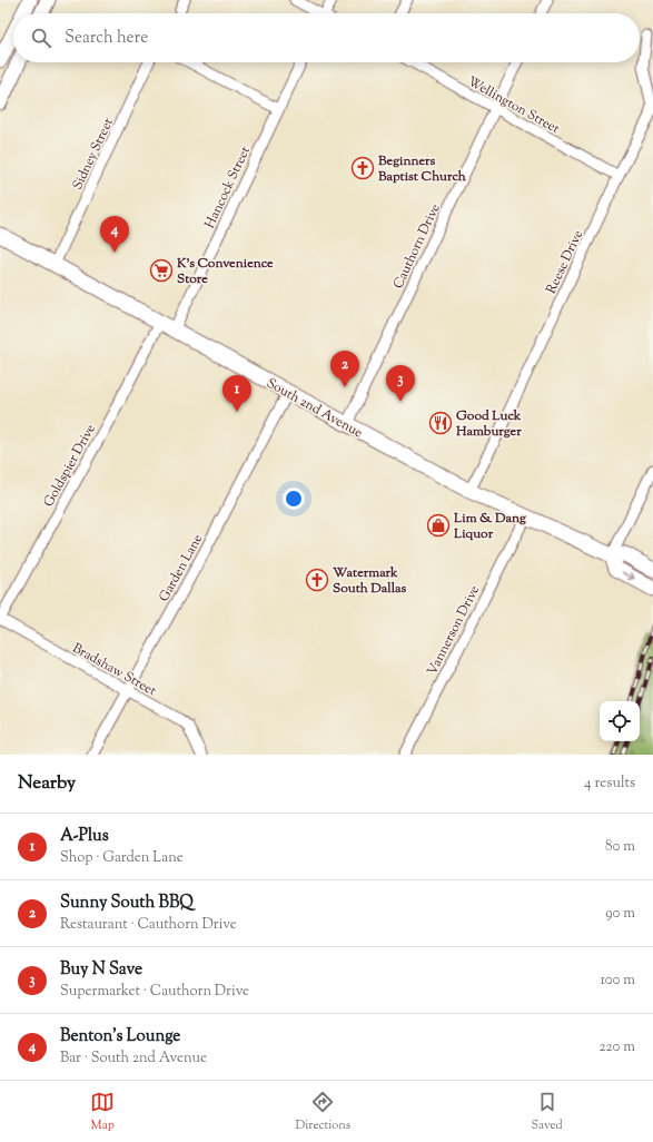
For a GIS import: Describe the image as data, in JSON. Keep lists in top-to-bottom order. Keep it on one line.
{"streets":{"main road":["South 2nd Avenue"],"street":["Wellington Street","Sidney Street","Hancock Street","Cauthorn Drive","Reese Drive","Goldspier Drive","Garden Lane","Vannerson Drive","Bradshaw Street"]},"crossings":[["Wellington Street","Cauthorn Drive"],["Wellington Street","Reese Drive"],["Sidney Street","South 2nd Avenue"],["Hancock Street","South 2nd Avenue"],["Cauthorn Drive","South 2nd Avenue"],["Reese Drive","South 2nd Avenue"],["South 2nd Avenue","Goldspier Drive"],["South 2nd Avenue","Garden Lane"],["South 2nd Avenue","Vannerson Drive"],["Goldspier Drive","Bradshaw Street"],["Garden Lane","Bradshaw Street"]],"places":{"church":["Beginners Baptist Church","Watermark South Dallas"],"supermarket":["K's Convenience Store"],"restaurant":["Good Luck Hamburger"],"shop":["Lim & Dang Liquor"]},"page":{"search":"Search here","pins":["4","2","3","1"],"heading":["Nearby","4 results"],"list":[{"mark":"1","name":"A-Plus","note":"Shop · Garden Lane","value":"80 m"},{"mark":"2","name":"Sunny South BBQ","note":"Restaurant · Cauthorn Drive","value":"90 m"},{"mark":"3","name":"Buy N Save","note":"Supermarket · Cauthorn Drive","value":"100 m"},{"mark":"4","name":"Benton's Lounge","note":"Bar · South 2nd Avenue","value":"220 m"}],"nav":["Map","Directions","Saved"]}}
